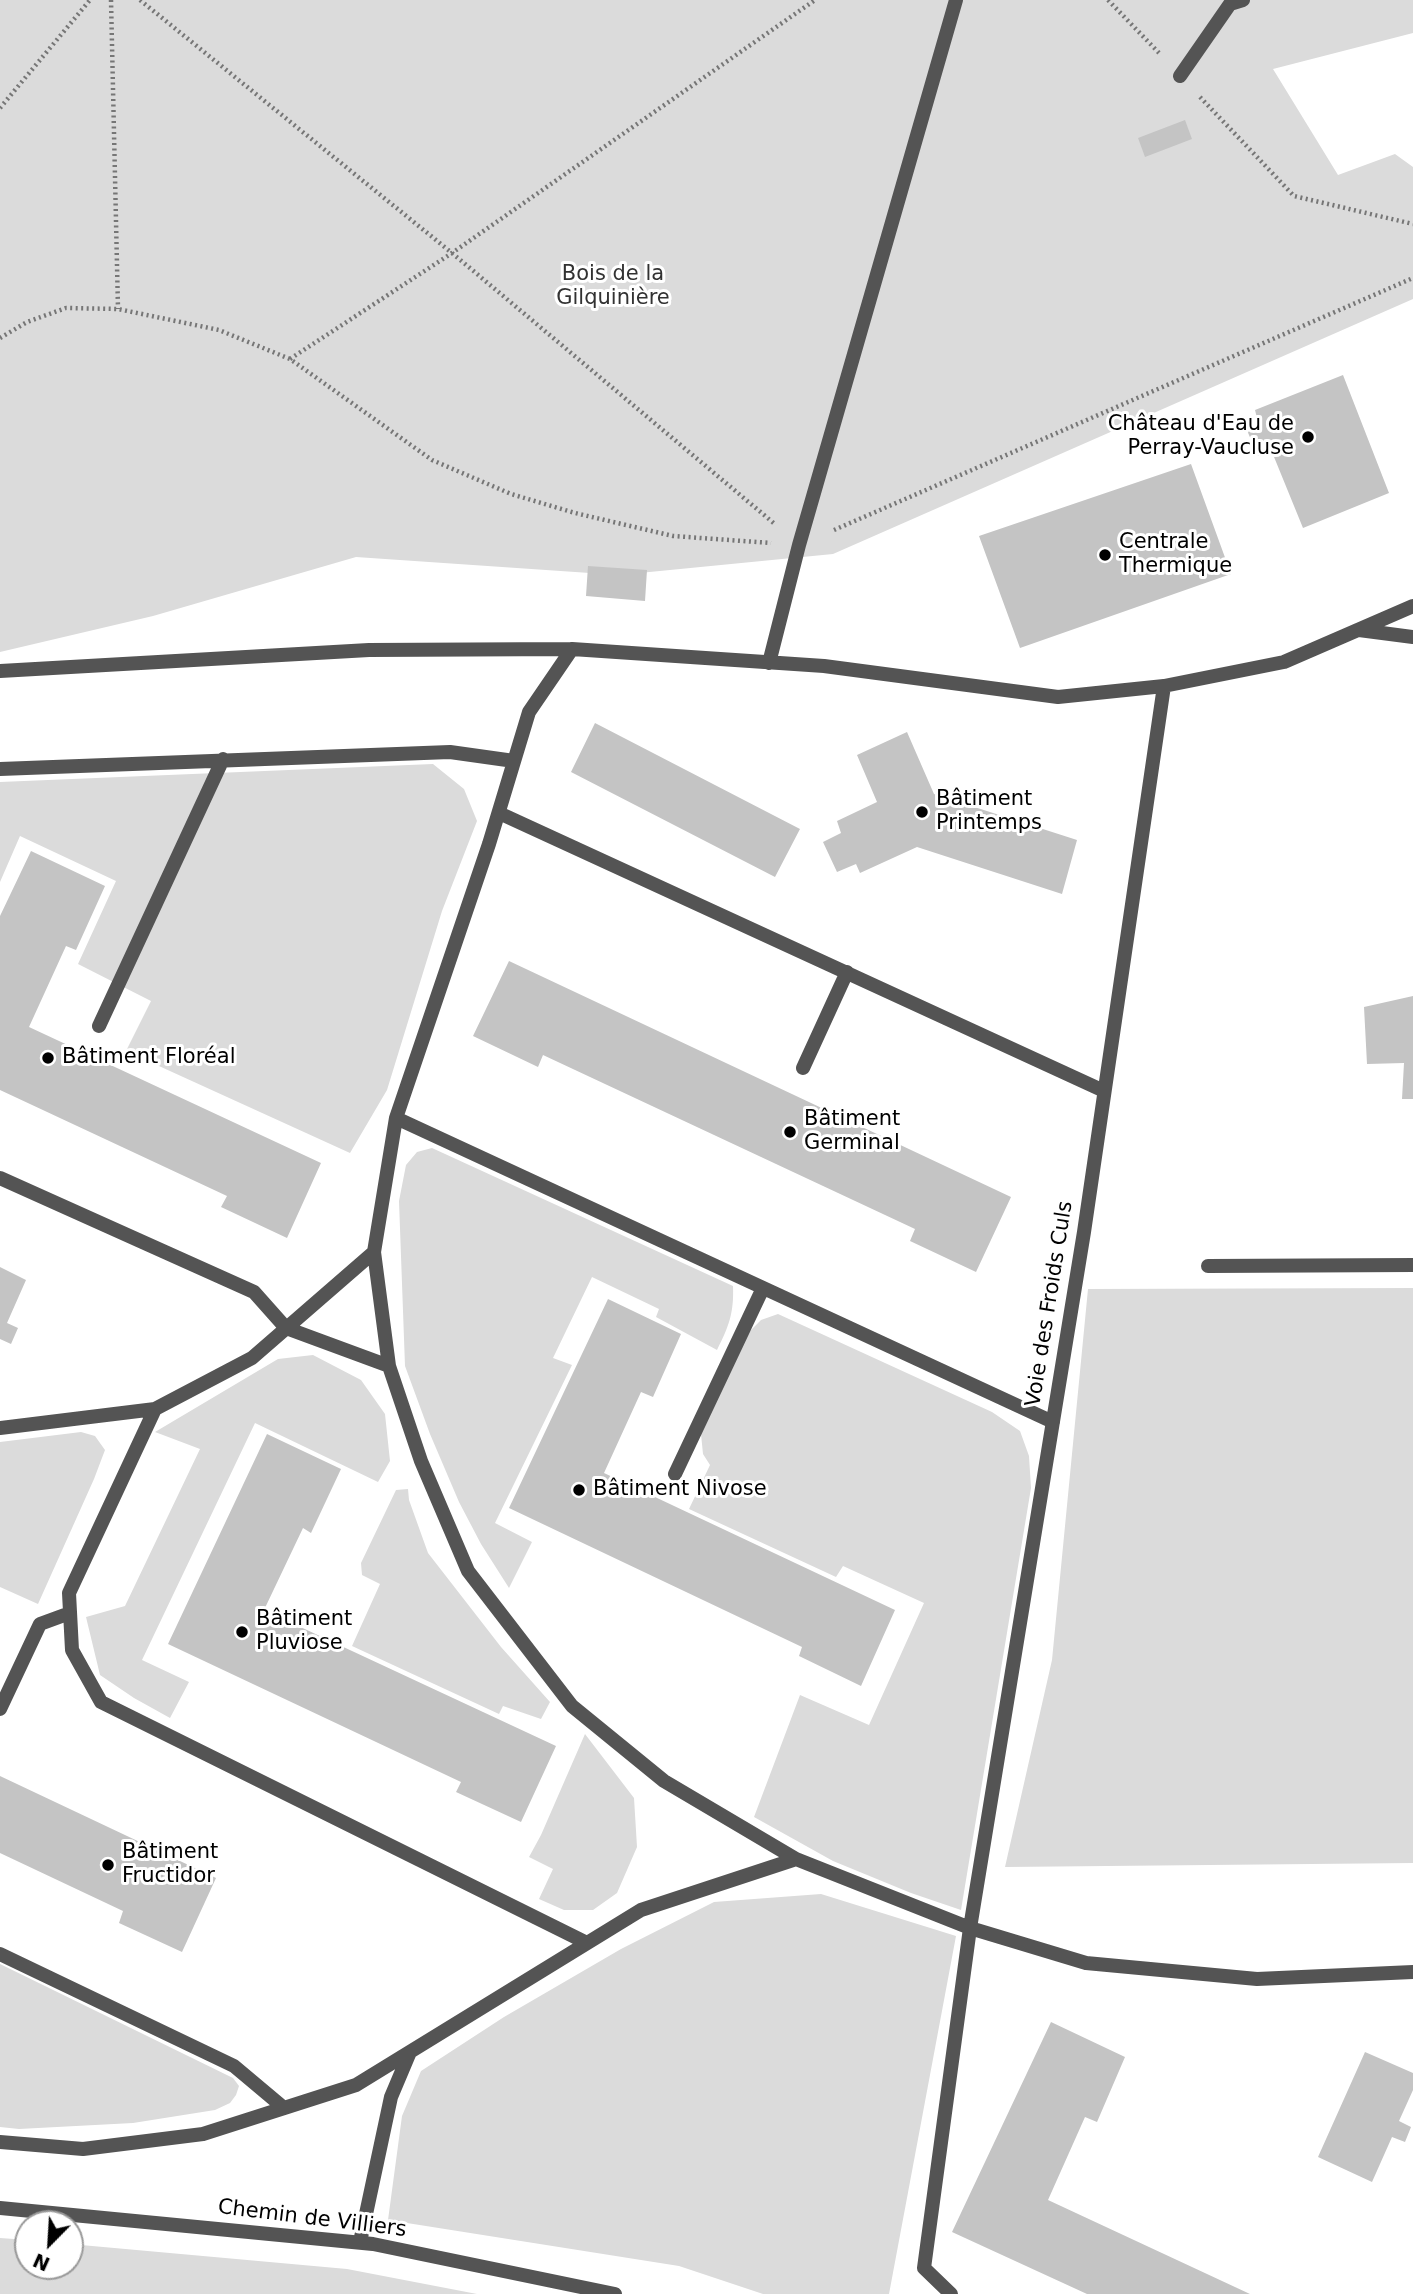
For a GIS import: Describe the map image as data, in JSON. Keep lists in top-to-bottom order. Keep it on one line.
{"streets":{"street":["Voie des Froids Culs","Chemin de Villiers"]},"parks":["Bois de la Gilquinière"],"places":["Château d'Eau de Perray-Vaucluse","Centrale Thermique","Bâtiment Printemps","Bâtiment Floréal","Bâtiment Germinal","Bâtiment Nivose","Bâtiment Pluviose","Bâtiment Fructidor"],"north":"bottom left"}
